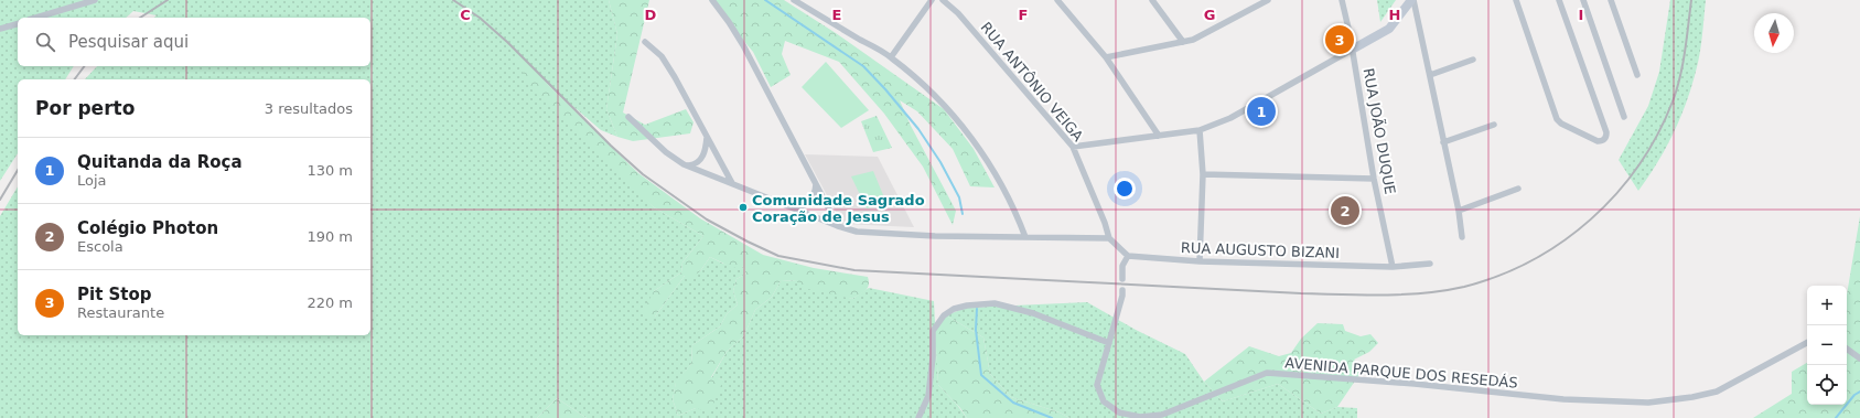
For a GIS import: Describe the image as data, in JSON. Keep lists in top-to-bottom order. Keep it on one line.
{"streets":{"street":["RUA ANTÔNIO VEIGA","RUA JOÃO DUQUE","RUA AUGUSTO BIZANI","AVENIDA PARQUE DOS RESEDÁS"]},"crossings":[["RUA ANTÔNIO VEIGA","RUA AUGUSTO BIZANI"],["RUA JOÃO DUQUE","RUA AUGUSTO BIZANI"]],"places":["Comunidade Sagrado Coração de Jesus"],"north":"bottom","page":{"search":"Pesquisar aqui","pins":["3","1","2"],"heading":["Por perto","3 resultados"],"list":[{"mark":"1","name":"Quitanda da Roça","note":"Loja","value":"130 m"},{"mark":"2","name":"Colégio Photon","note":"Escola","value":"190 m"},{"mark":"3","name":"Pit Stop","note":"Restaurante","value":"220 m"}],"map_buttons":["+","−"]},"grid":{"columns":["C","D","E","F","G","H","I"]}}
